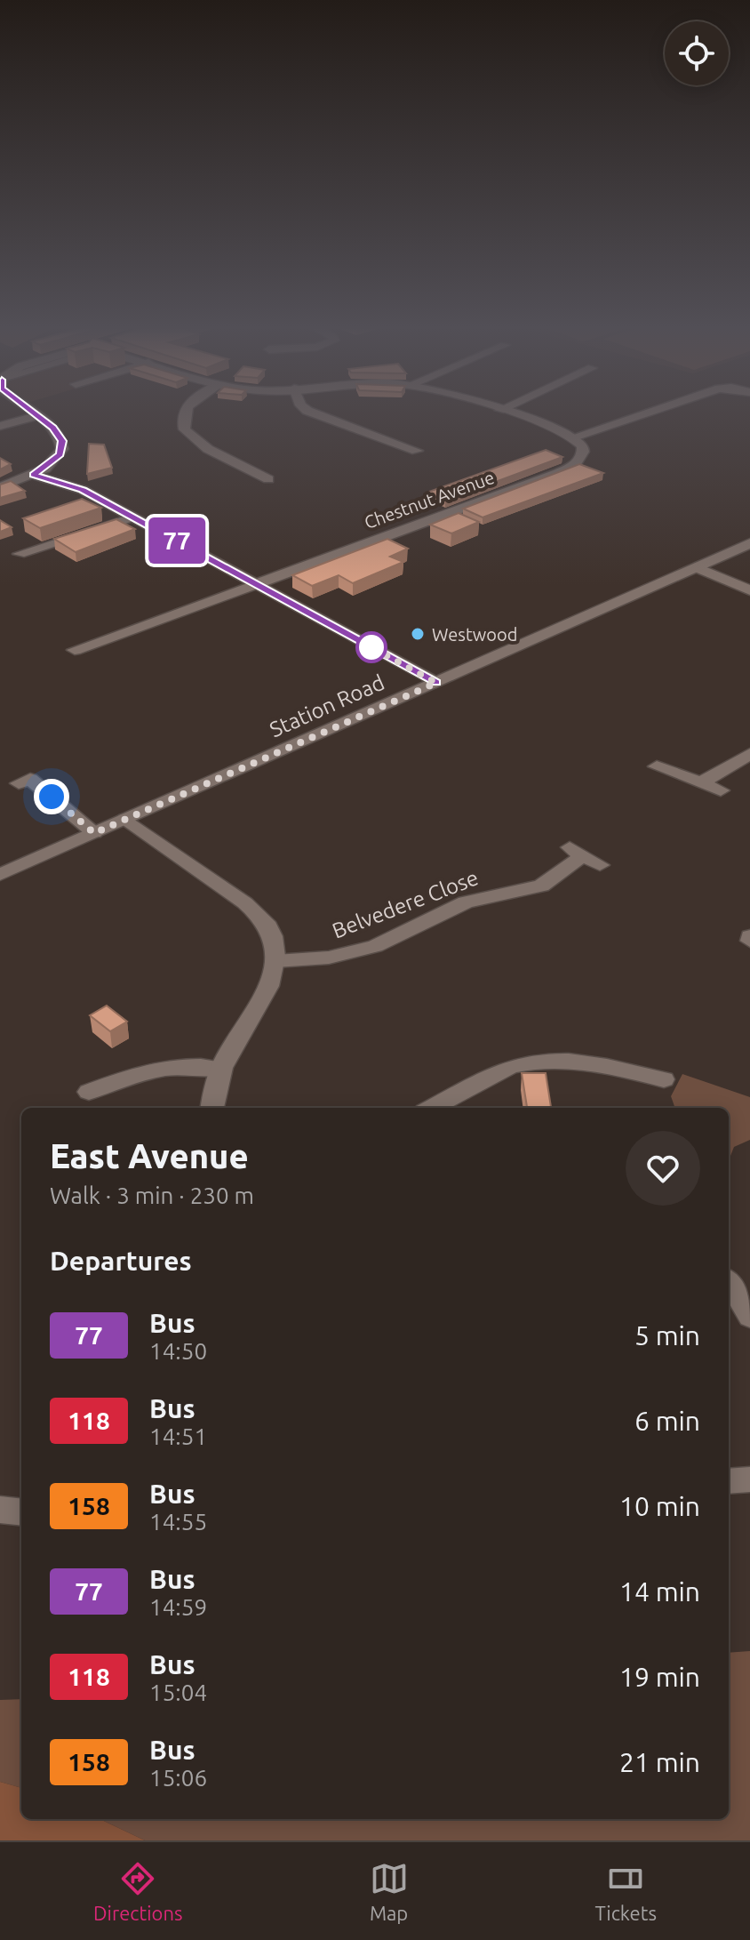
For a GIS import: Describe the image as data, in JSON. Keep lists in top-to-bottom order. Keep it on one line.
{"streets":{"street":["Chestnut Avenue","Station Road","Belvedere Close"]},"places":["Westwood"],"lines":["bus line 77"],"page":{"on_map":"77","heading":[["East Avenue","Walk · 3 min · 230 m"],"Departures"],"list":[{"mark":"77","name":"Bus","note":"14:50","value":"5 min"},{"mark":"118","name":"Bus","note":"14:51","value":"6 min"},{"mark":"158","name":"Bus","note":"14:55","value":"10 min"},{"mark":"77","name":"Bus","note":"14:59","value":"14 min"},{"mark":"118","name":"Bus","note":"15:04","value":"19 min"},{"mark":"158","name":"Bus","note":"15:06","value":"21 min"}],"tabs":["Directions","Map","Tickets"]}}
